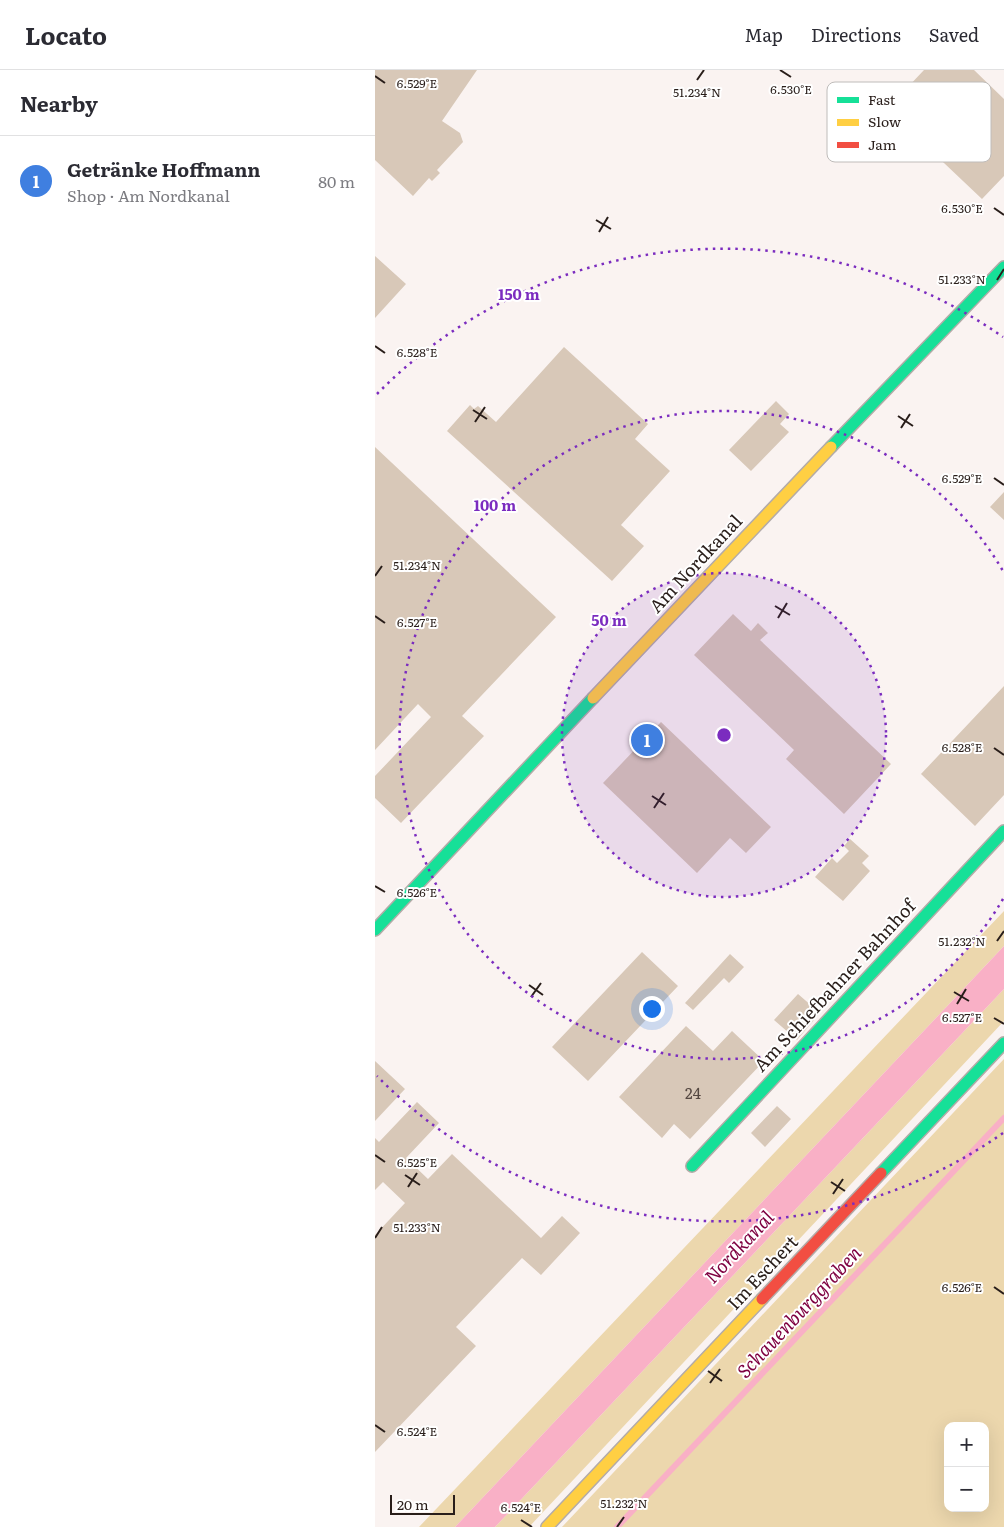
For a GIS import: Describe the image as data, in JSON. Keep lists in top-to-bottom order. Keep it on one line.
{"streets":{"street":["Am Nordkanal","Am Schiefbahner Bahnhof","Im Eschert"]},"water":["Nordkanal","Schauenburggraben"],"house_numbers":["24"],"legend":["Fast","Slow","Jam"],"scale_bar":"20 m","page":{"header":"Locato","nav":["Map","Directions","Saved"],"heading":"Nearby","list":[{"mark":"1","name":"Getränke Hoffmann","note":"Shop · Am Nordkanal","value":"80 m"}],"pins":"1","map_buttons":["+","−"],"scale":"20 m"},"coordinates":["6.529°E","6.530°E","51.234°N","51.233°N","6.528°E","6.527°E","6.526°E","51.232°N","6.525°E","6.524°E"],"rings":["150 m","100 m","50 m"]}
